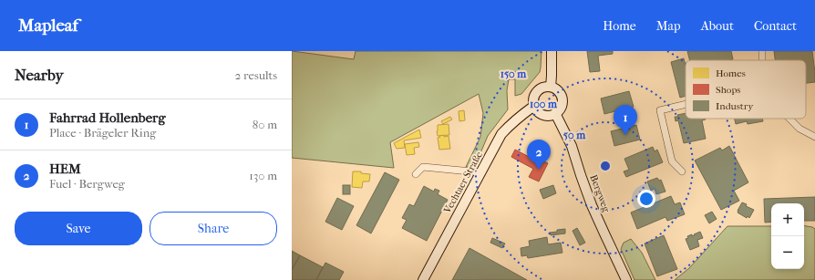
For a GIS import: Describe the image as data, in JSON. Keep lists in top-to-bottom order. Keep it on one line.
{"streets":{"main road":["Vechtaer Straße","Bergweg"]},"crossings":[["Vechtaer Straße","Bergweg"]],"legend":["Homes","Shops","Industry"],"page":{"header":"Mapleaf","nav":["Home","Map","About","Contact"],"heading":["Nearby","2 results"],"list":[{"mark":"1","name":"Fahrrad Hollenberg","note":"Place · Brägeler Ring","value":"80 m"},{"mark":"2","name":"HEM","note":"Fuel · Bergweg","value":"130 m"}],"pins":["1","2"],"buttons":["Save","Share"],"map_buttons":["+","−"]},"rings":["150 m","100 m","50 m"]}
